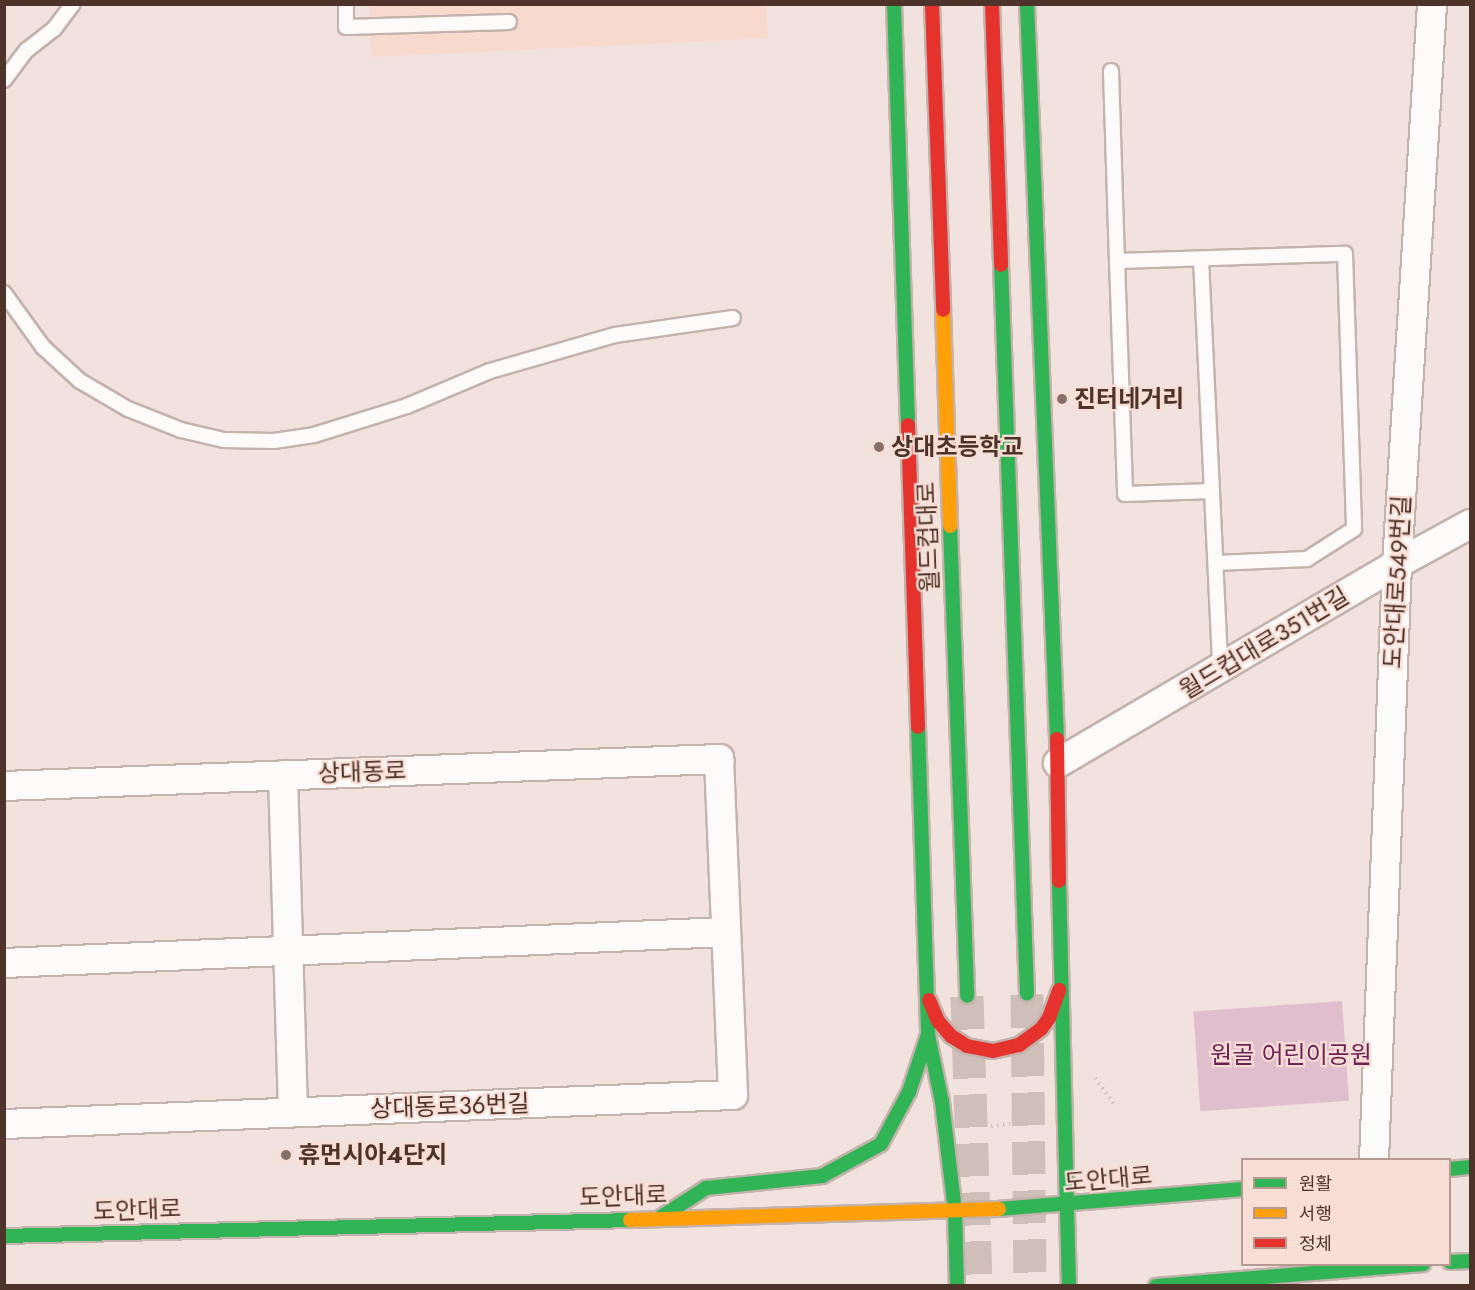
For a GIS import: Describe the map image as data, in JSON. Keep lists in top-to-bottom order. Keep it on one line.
{"streets":{"street":["월드컵대로","도안대로549번길","월드컵대로351번길","상대동로","상대동로36번길","도안대로"]},"crossings":[["도안대로549번길","월드컵대로351번길"],["상대동로","상대동로36번길"]],"parks":["원골 어린이공원"],"places":["진터네거리","상대초등학교","휴먼시아4단지"],"legend":["원활","서행","정체"]}
